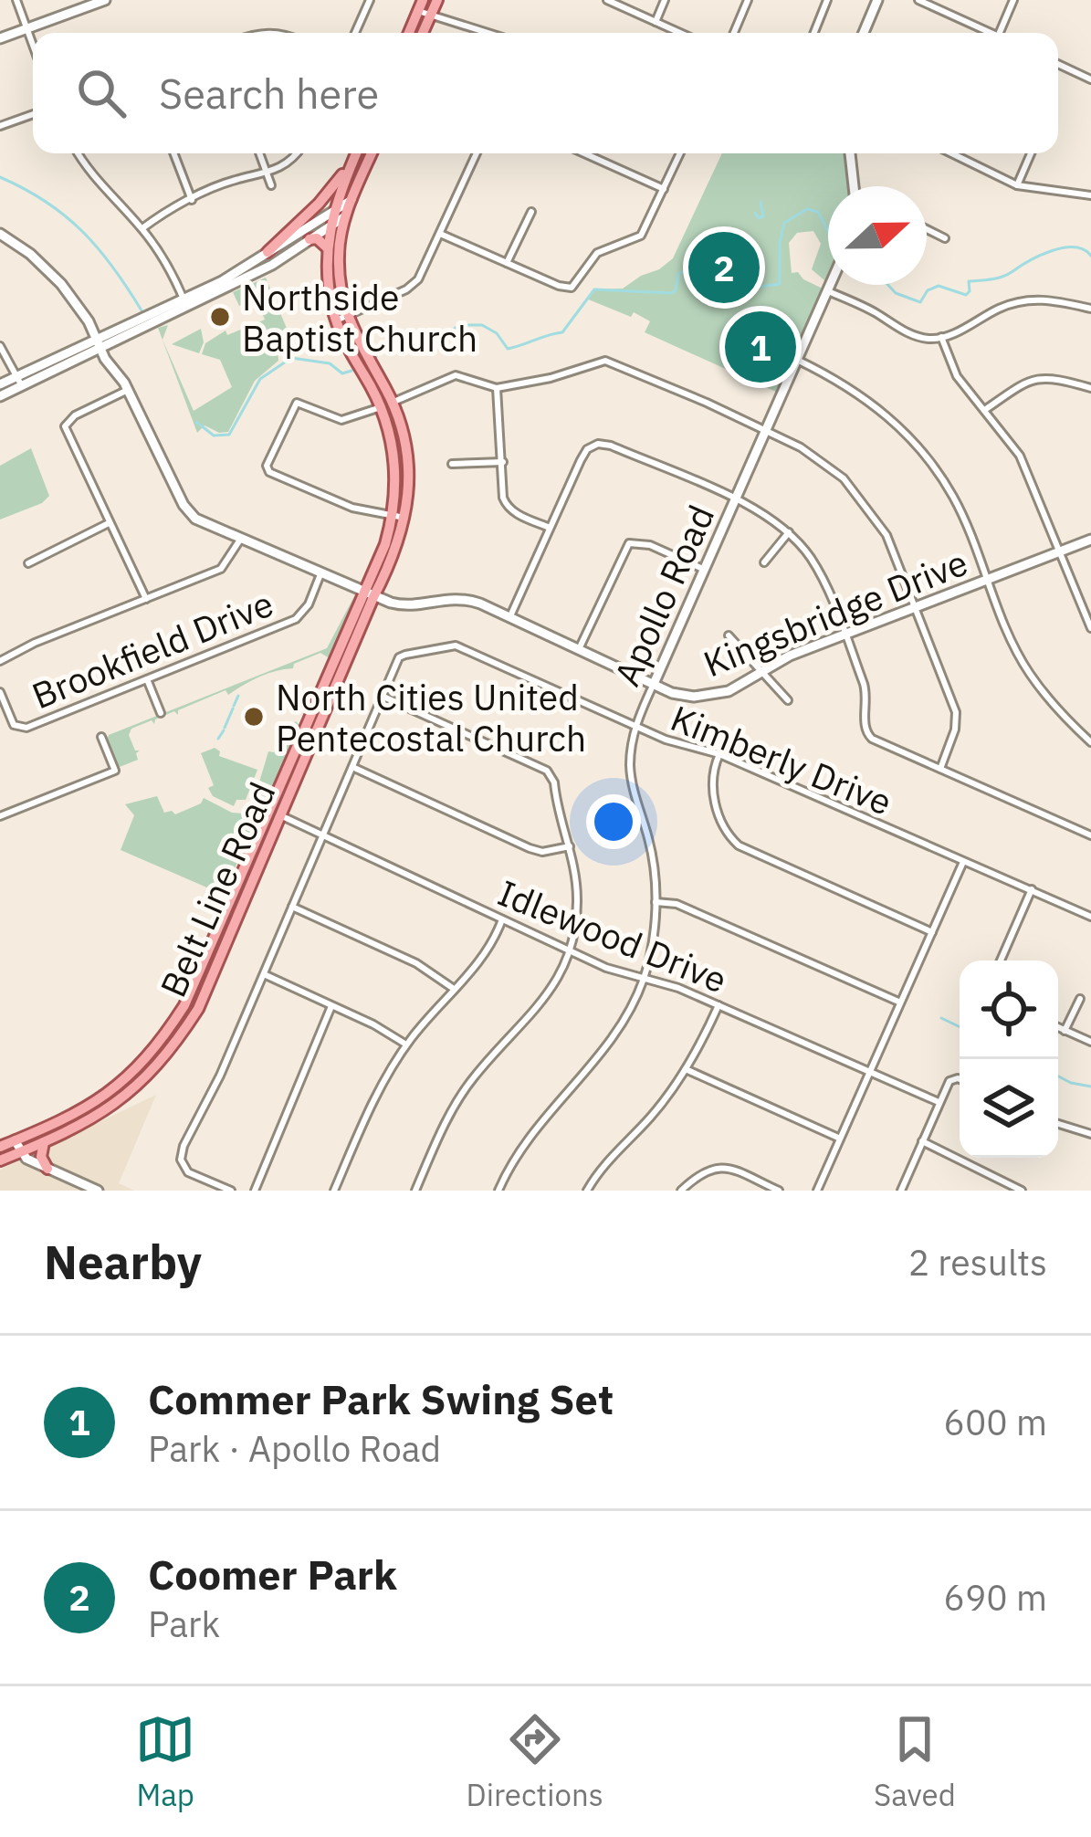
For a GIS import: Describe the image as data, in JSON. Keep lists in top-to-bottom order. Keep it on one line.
{"streets":{"main road":["Belt Line Road"],"street":["Apollo Road","Kingsbridge Drive","Brookfield Drive","Kimberly Drive","Idlewood Drive"]},"crossings":[["Apollo Road","Kingsbridge Drive"],["Apollo Road","Kimberly Drive"],["Apollo Road","Idlewood Drive"],["Kingsbridge Drive","Brookfield Drive"],["Kingsbridge Drive","Belt Line Road"],["Belt Line Road","Idlewood Drive"]],"places":["Northside Baptist Church","North Cities United Pentecostal Church"],"north":"right","page":{"search":"Search here","pins":["2","1"],"heading":["Nearby","2 results"],"list":[{"mark":"1","name":"Commer Park Swing Set","note":"Park · Apollo Road","value":"600 m"},{"mark":"2","name":"Coomer Park","note":"Park","value":"690 m"}],"nav":["Map","Directions","Saved"]}}
